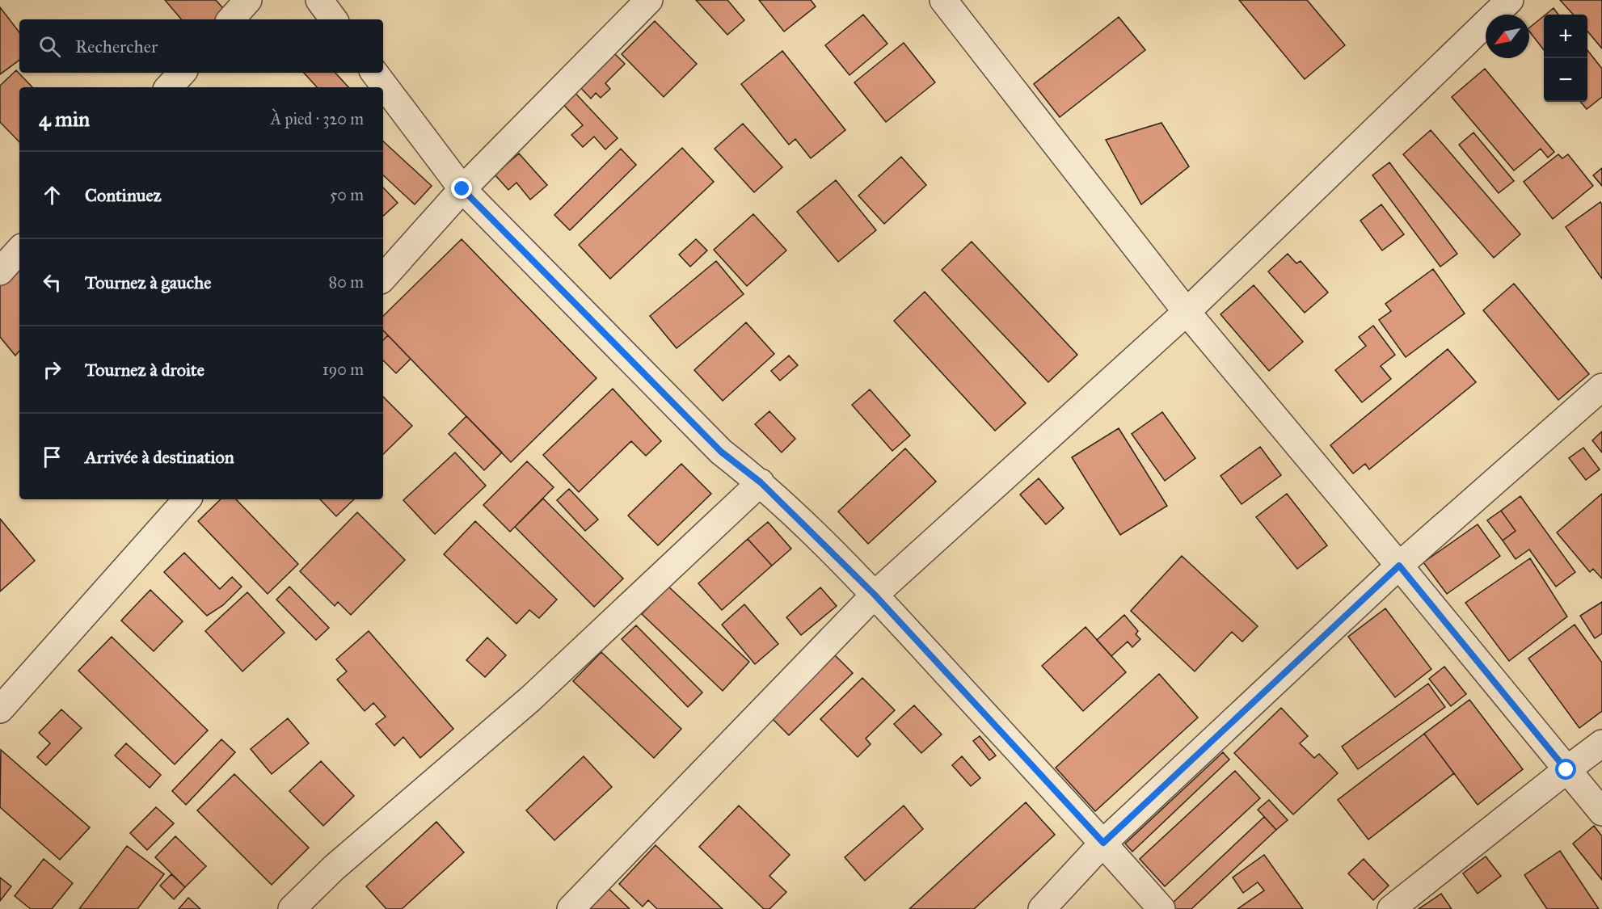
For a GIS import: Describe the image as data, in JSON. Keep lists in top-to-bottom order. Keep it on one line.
{"north":"bottom left","page":{"map_buttons":["+","−"],"search":"Rechercher","heading":["4 min","À pied · 320 m"],"list":[["Continuez","50 m"],["Tournez à gauche","80 m"],["Tournez à droite","190 m"],"Arrivée à destination"]}}
